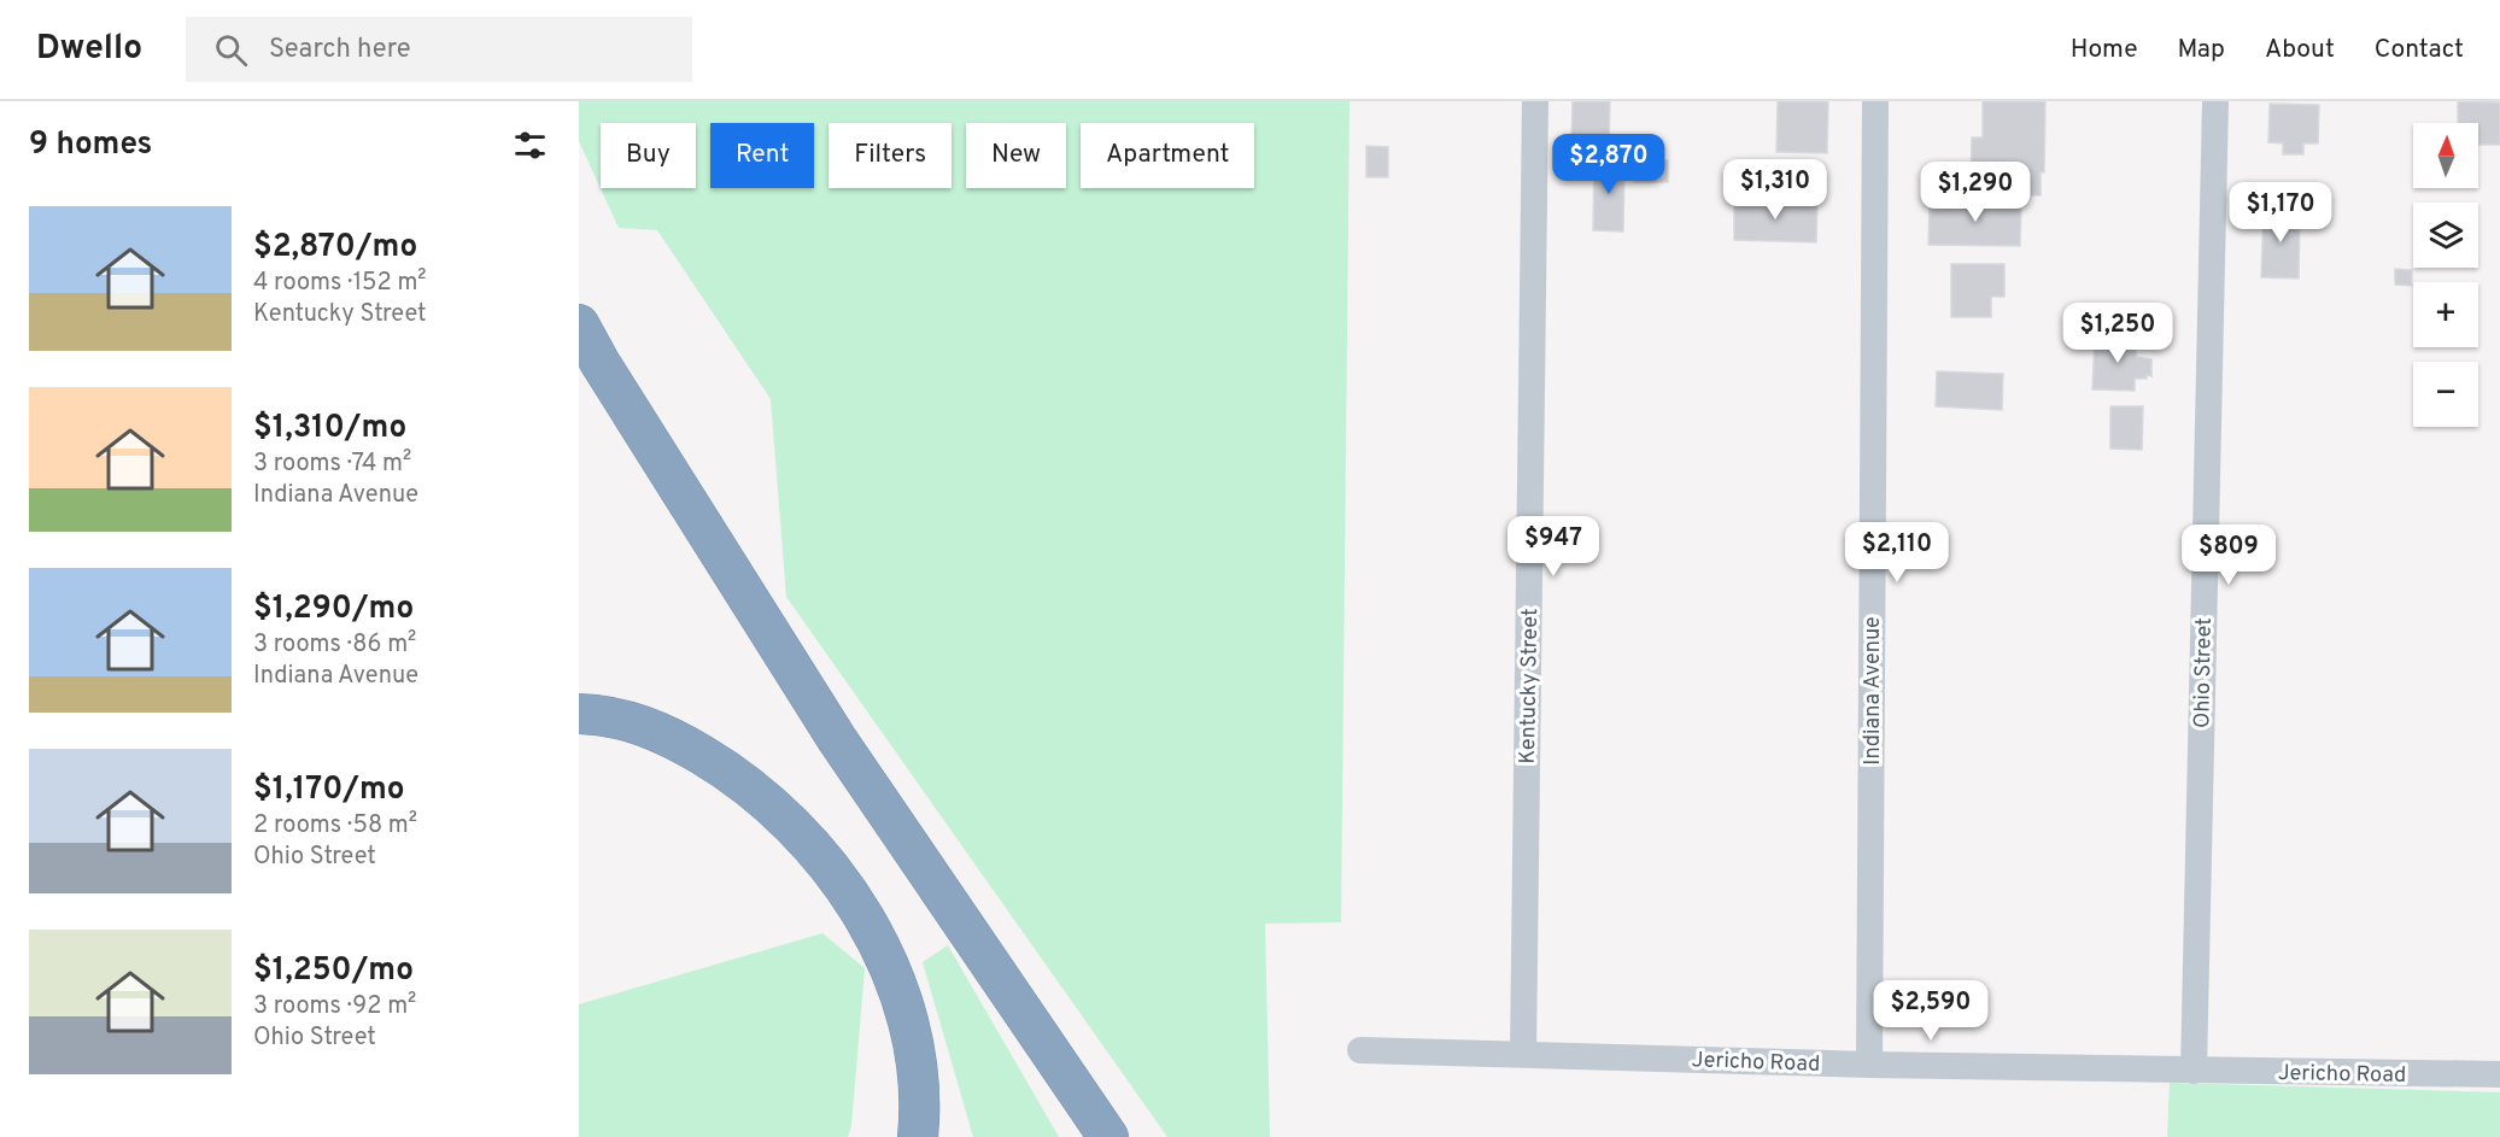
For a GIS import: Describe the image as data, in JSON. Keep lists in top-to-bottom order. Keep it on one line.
{"streets":{"street":["Ohio Street","Kentucky Street","Indiana Avenue","Jericho Road"]},"crossings":[["Ohio Street","Jericho Road"],["Kentucky Street","Jericho Road"],["Indiana Avenue","Jericho Road"]],"north":"top","page":{"header":"Dwello","search":"Search here","nav":["Home","Map","About","Contact"],"heading":"9 homes","map_buttons":["+","−"],"chip":["Buy","Rent","Filters","New","Apartment"],"price":["$2,870","$1,310","$1,290","$1,170","$1,250","$947","$2,110","$809","$2,590"],"list":[{"name":"$2,870/mo","note":"4 rooms · 152 m² · Kentucky Street"},{"name":"$1,310/mo","note":"3 rooms · 74 m² · Indiana Avenue"},{"name":"$1,290/mo","note":"3 rooms · 86 m² · Indiana Avenue"},{"name":"$1,170/mo","note":"2 rooms · 58 m² · Ohio Street"},{"name":"$1,250/mo","note":"3 rooms · 92 m² · Ohio Street"}]}}
